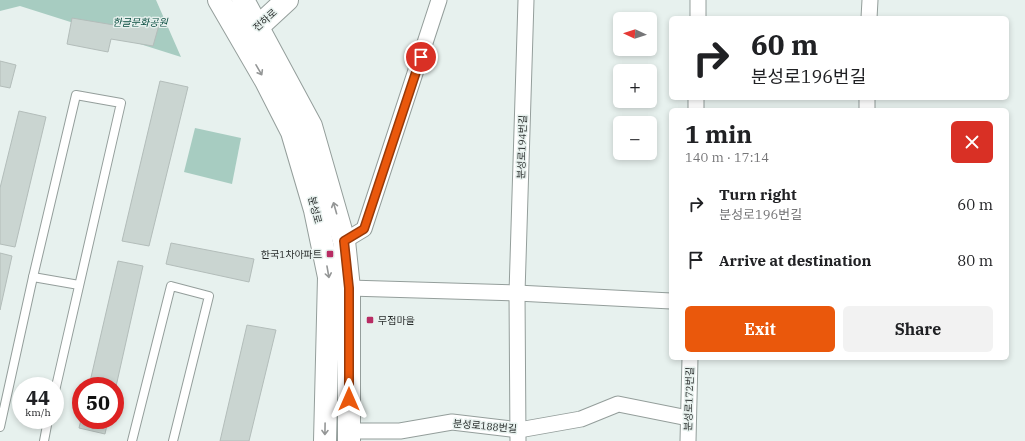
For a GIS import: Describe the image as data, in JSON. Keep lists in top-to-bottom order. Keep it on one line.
{"streets":{"main road":["전하로","분성로"],"street":["분성로194번길","분성로172번길","분성로188번길"]},"crossings":[["전하로","분성로"],["분성로194번길","분성로188번길"],["분성로","분성로188번길"],["분성로172번길","분성로188번길"]],"parks":["한글문화공원"],"places":{"transit":["한국1차아파트","무접마을"]},"north":"left","page":{"map_buttons":["+","−"],"turn":["60 m","분성로196번길"],"heading":["1 min","140 m · 17:14"],"list":[{"name":"Turn right","note":"분성로196번길","value":"60 m"},{"name":"Arrive at destination","value":"80 m"}],"buttons":["Exit","Share"],"speed":"44 km/h","limit":"50"}}
